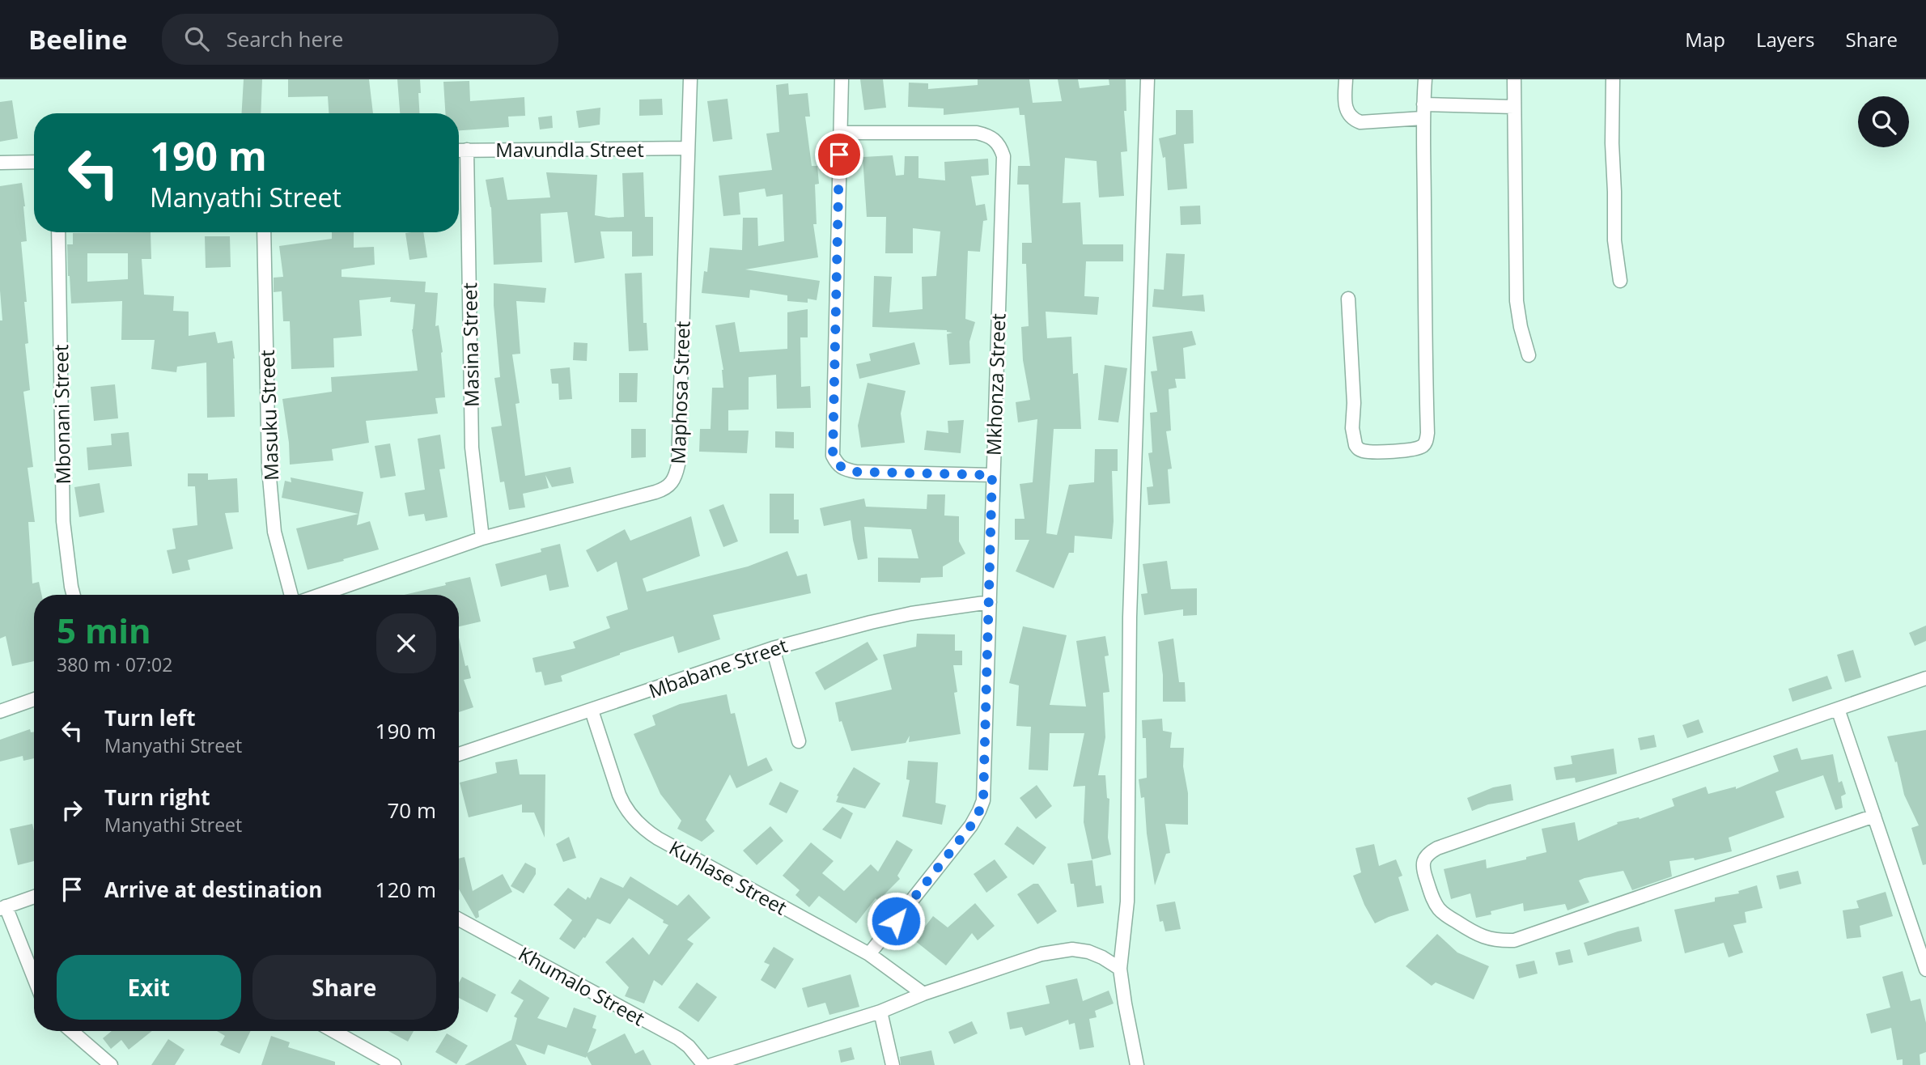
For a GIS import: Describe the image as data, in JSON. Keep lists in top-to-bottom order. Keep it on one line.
{"streets":{"street":["Mavundla Street","Masina Street","Mkhonza Street","Maphosa Street","Mbonani Street","Masuku Street","Mbabane Street","Kuhlase Street","Khumalo Street"]},"crossings":[["Mavundla Street","Masina Street"],["Mavundla Street","Maphosa Street"],["Masina Street","Maphosa Street"],["Mkhonza Street","Mbabane Street"],["Mkhonza Street","Kuhlase Street"],["Mbabane Street","Kuhlase Street"]],"page":{"header":"Beeline","search":"Search here","nav":["Map","Layers","Share"],"turn":["190 m","Manyathi Street"],"heading":["5 min","380 m · 07:02"],"list":[{"name":"Turn left","note":"Manyathi Street","value":"190 m"},{"name":"Turn right","note":"Manyathi Street","value":"70 m"},{"name":"Arrive at destination","value":"120 m"}],"buttons":["Exit","Share"]}}
